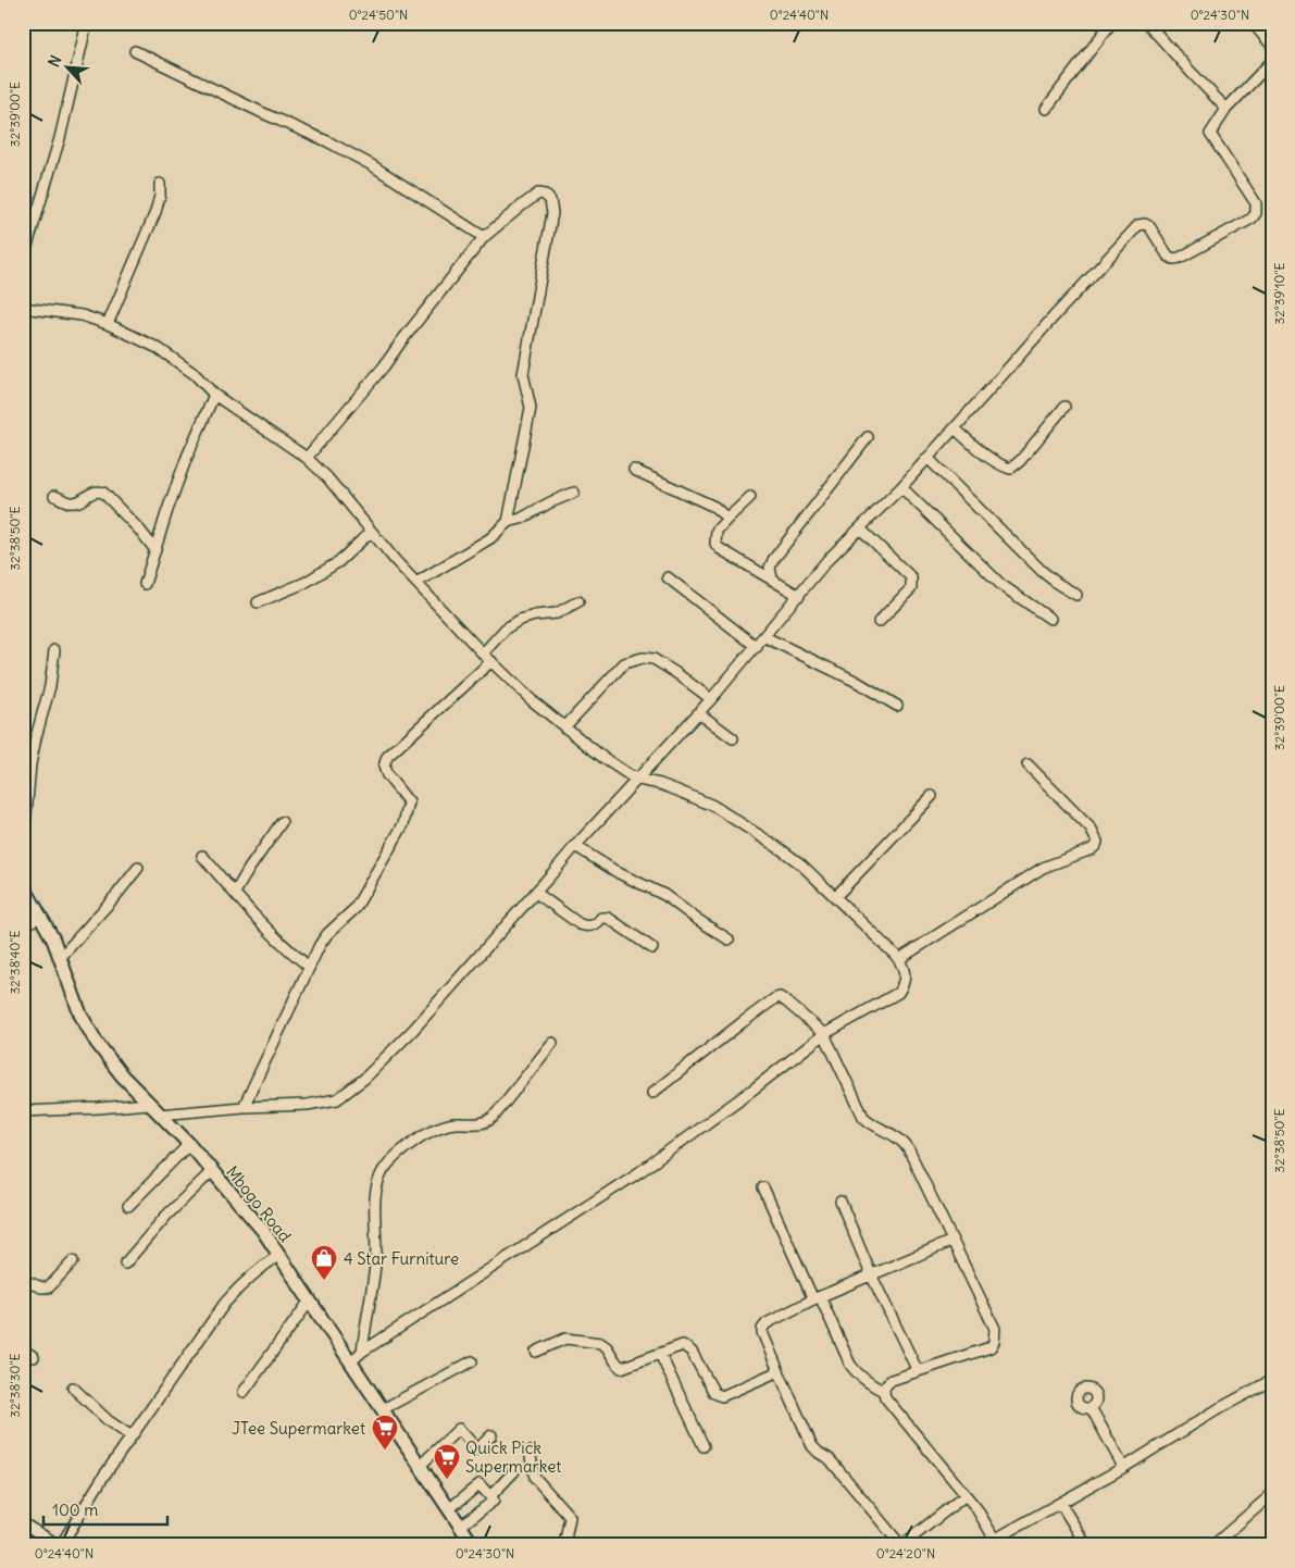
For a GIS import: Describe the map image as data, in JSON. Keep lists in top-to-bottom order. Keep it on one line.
{"streets":{"main road":["Mbogo Road"]},"places":{"shop":["4 Star Furniture"],"supermarket":["JTee Supermarket","Quick Pick Supermarket"]},"scale_bar":"100 m","north":"top left","coordinates":["0°24'50\"N","0°24'40\"N","0°24'30\"N","32°39'00\"E","32°39'10\"E","32°38'50\"E","32°38'40\"E","32°38'30\"E","0°24'20\"N"]}
